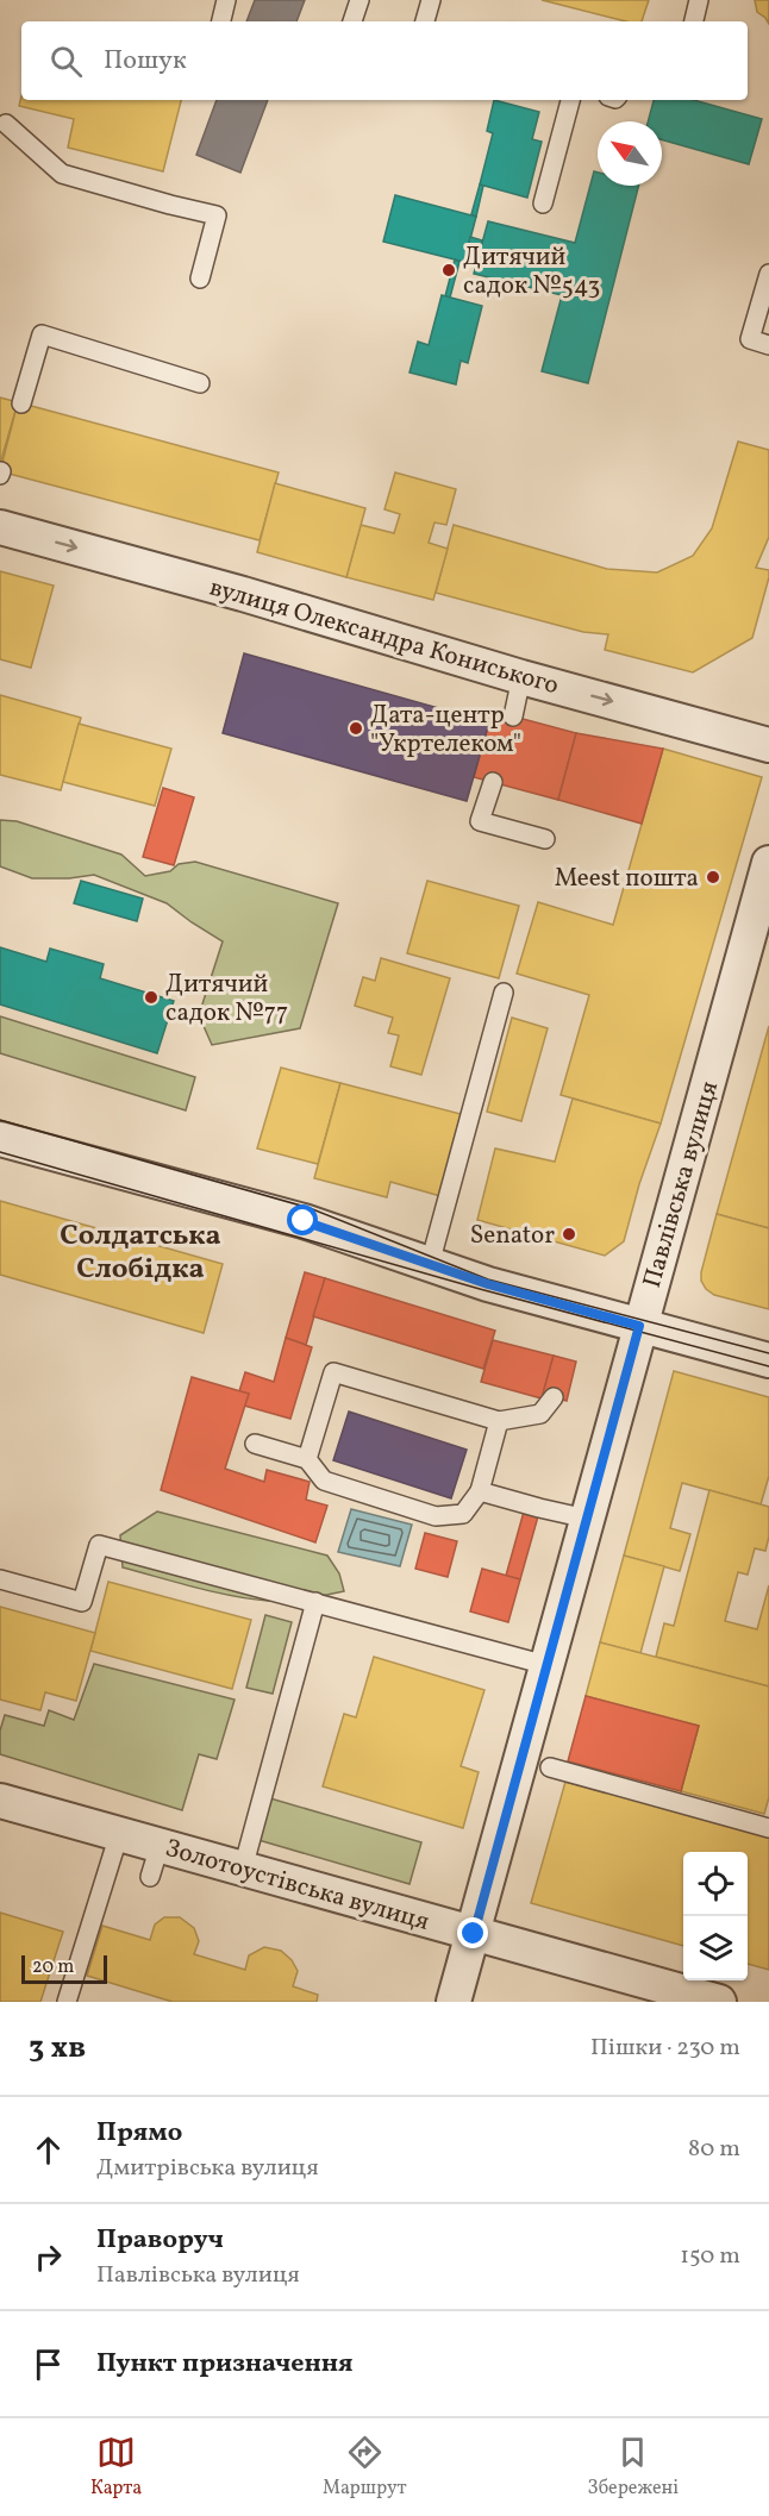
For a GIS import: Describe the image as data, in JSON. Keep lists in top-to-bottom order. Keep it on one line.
{"streets":{"street":["вулиця Олександра Кониського","Павлівська вулиця","Золотоустівська вулиця"]},"crossings":[["Павлівська вулиця","Золотоустівська вулиця"]],"one_way":["вулиця Олександра Кониського"],"districts":["Солдатська Слобідка"],"places":["Дитячий садок №543","Дата-центр \"Укртелеком\"","Meest пошта","Дитячий садок №77","Senator"],"scale_bar":"20 m","north":"top left","page":{"search":"Пошук","scale":"20 m","heading":["3 хв","Пішки · 230 m"],"list":[["Прямо","Дмитрівська вулиця","80 m"],["Праворуч","Павлівська вулиця","150 m"],"Пункт призначення"],"nav":["Карта","Маршрут","Збережені"]}}
